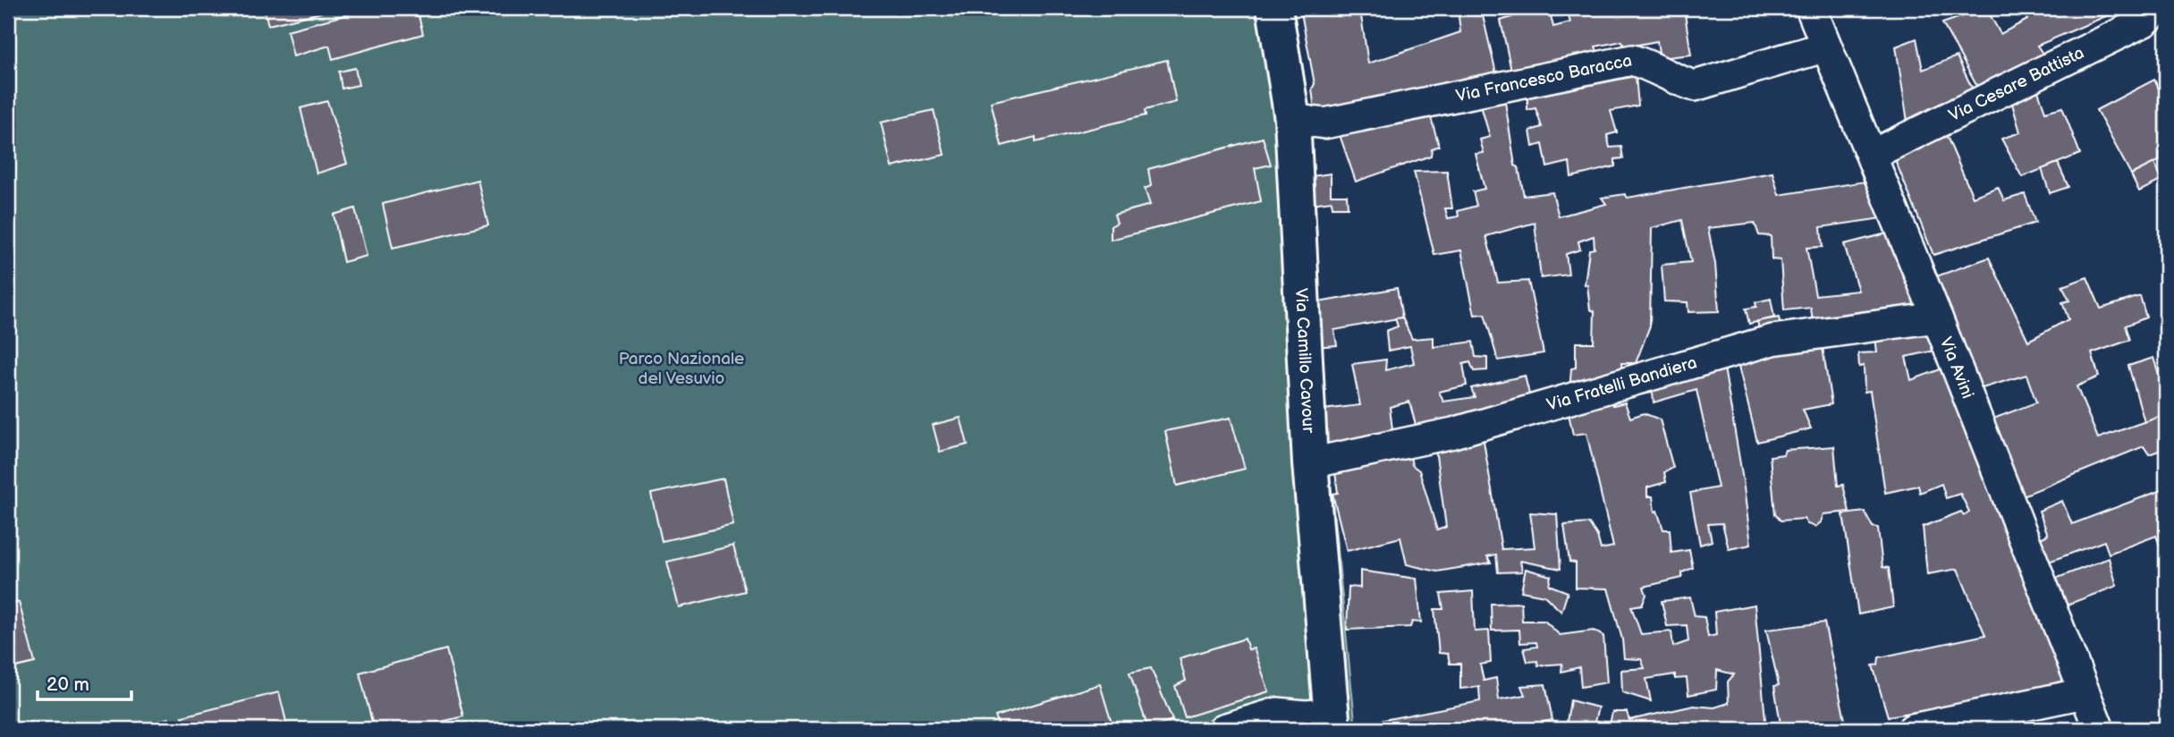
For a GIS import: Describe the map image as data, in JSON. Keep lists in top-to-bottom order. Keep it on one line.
{"streets":{"street":["Via Francesco Baracca","Via Cesare Battista","Via Camillo Cavour","Via Avini","Via Fratelli Bandiera"]},"crossings":[["Via Francesco Baracca","Via Camillo Cavour"],["Via Francesco Baracca","Via Avini"],["Via Cesare Battista","Via Avini"],["Via Camillo Cavour","Via Fratelli Bandiera"],["Via Avini","Via Fratelli Bandiera"]],"parks":["Parco Nazionale del Vesuvio"],"scale_bar":"20 m"}
